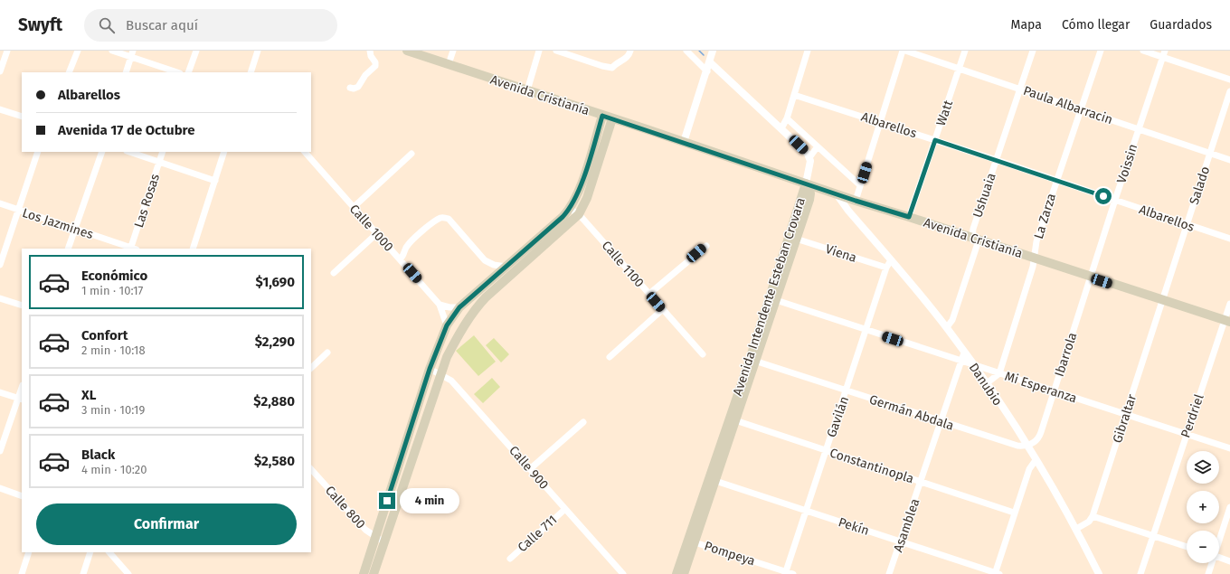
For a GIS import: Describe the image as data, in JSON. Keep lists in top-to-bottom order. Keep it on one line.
{"streets":{"main road":["Avenida Cristianía","Avenida Intendente Esteban Crovara"],"street":["Paula Albarracin","Watt","Albarellos","Voissin","Salado","Ushuaia","Las Rosas","La Zarza","Los Jazmines","Calle 1000","Viena","Calle 1100","Ibarrola","Danubio","Mi Esperanza","Germán Abdala","Perdriel","Gavilán","Gibraltar","Constantinopla","Calle 900","Calle 800","Asamblea","Pekín","Calle 711","Pompeya"]},"crossings":[["Avenida Cristianía","Watt"],["Avenida Cristianía","Voissin"],["Avenida Cristianía","Salado"],["Avenida Cristianía","Ushuaia"],["Avenida Cristianía","La Zarza"],["Avenida Cristianía","Avenida Intendente Esteban Crovara"],["Avenida Cristianía","Ibarrola"],["Avenida Cristianía","Danubio"],["Avenida Cristianía","Perdriel"],["Avenida Cristianía","Gibraltar"],["Paula Albarracin","Watt"],["Paula Albarracin","Voissin"],["Paula Albarracin","Salado"],["Paula Albarracin","Ushuaia"],["Paula Albarracin","La Zarza"],["Watt","Albarellos"],["Albarellos","Voissin"],["Albarellos","Salado"],["Albarellos","Ushuaia"],["Albarellos","La Zarza"],["Voissin","Ibarrola"],["Salado","Gibraltar"],["Las Rosas","Los Jazmines"],["Viena","Avenida Intendente Esteban Crovara"],["Viena","Gavilán"],["Avenida Intendente Esteban Crovara","Mi Esperanza"],["Avenida Intendente Esteban Crovara","Germán Abdala"],["Avenida Intendente Esteban Crovara","Constantinopla"],["Avenida Intendente Esteban Crovara","Pekín"],["Avenida Intendente Esteban Crovara","Pompeya"],["Ibarrola","Danubio"],["Ibarrola","Mi Esperanza"],["Ibarrola","Germán Abdala"],["Danubio","Mi Esperanza"],["Danubio","Germán Abdala"],["Danubio","Gavilán"],["Danubio","Asamblea"],["Mi Esperanza","Perdriel"],["Mi Esperanza","Gavilán"],["Mi Esperanza","Gibraltar"],["Mi Esperanza","Asamblea"],["Germán Abdala","Gavilán"],["Germán Abdala","Asamblea"],["Gavilán","Constantinopla"],["Gavilán","Pekín"],["Gavilán","Pompeya"],["Constantinopla","Asamblea"],["Calle 900","Calle 711"],["Asamblea","Pekín"]],"page":{"header":"Swyft","search":"Buscar aquí","nav":["Mapa","Cómo llegar","Guardados"],"banner":["Albarellos","Avenida 17 de Octubre"],"list":[{"name":"Económico","note":"1 min · 10:17","value":"$1,690"},{"name":"Confort","note":"2 min · 10:18","value":"$2,290"},{"name":"XL","note":"3 min · 10:19","value":"$2,880"},{"name":"Black","note":"4 min · 10:20","value":"$2,580"}],"map_buttons":["+","−"],"bubble":"4 min","buttons":"Confirmar"}}
